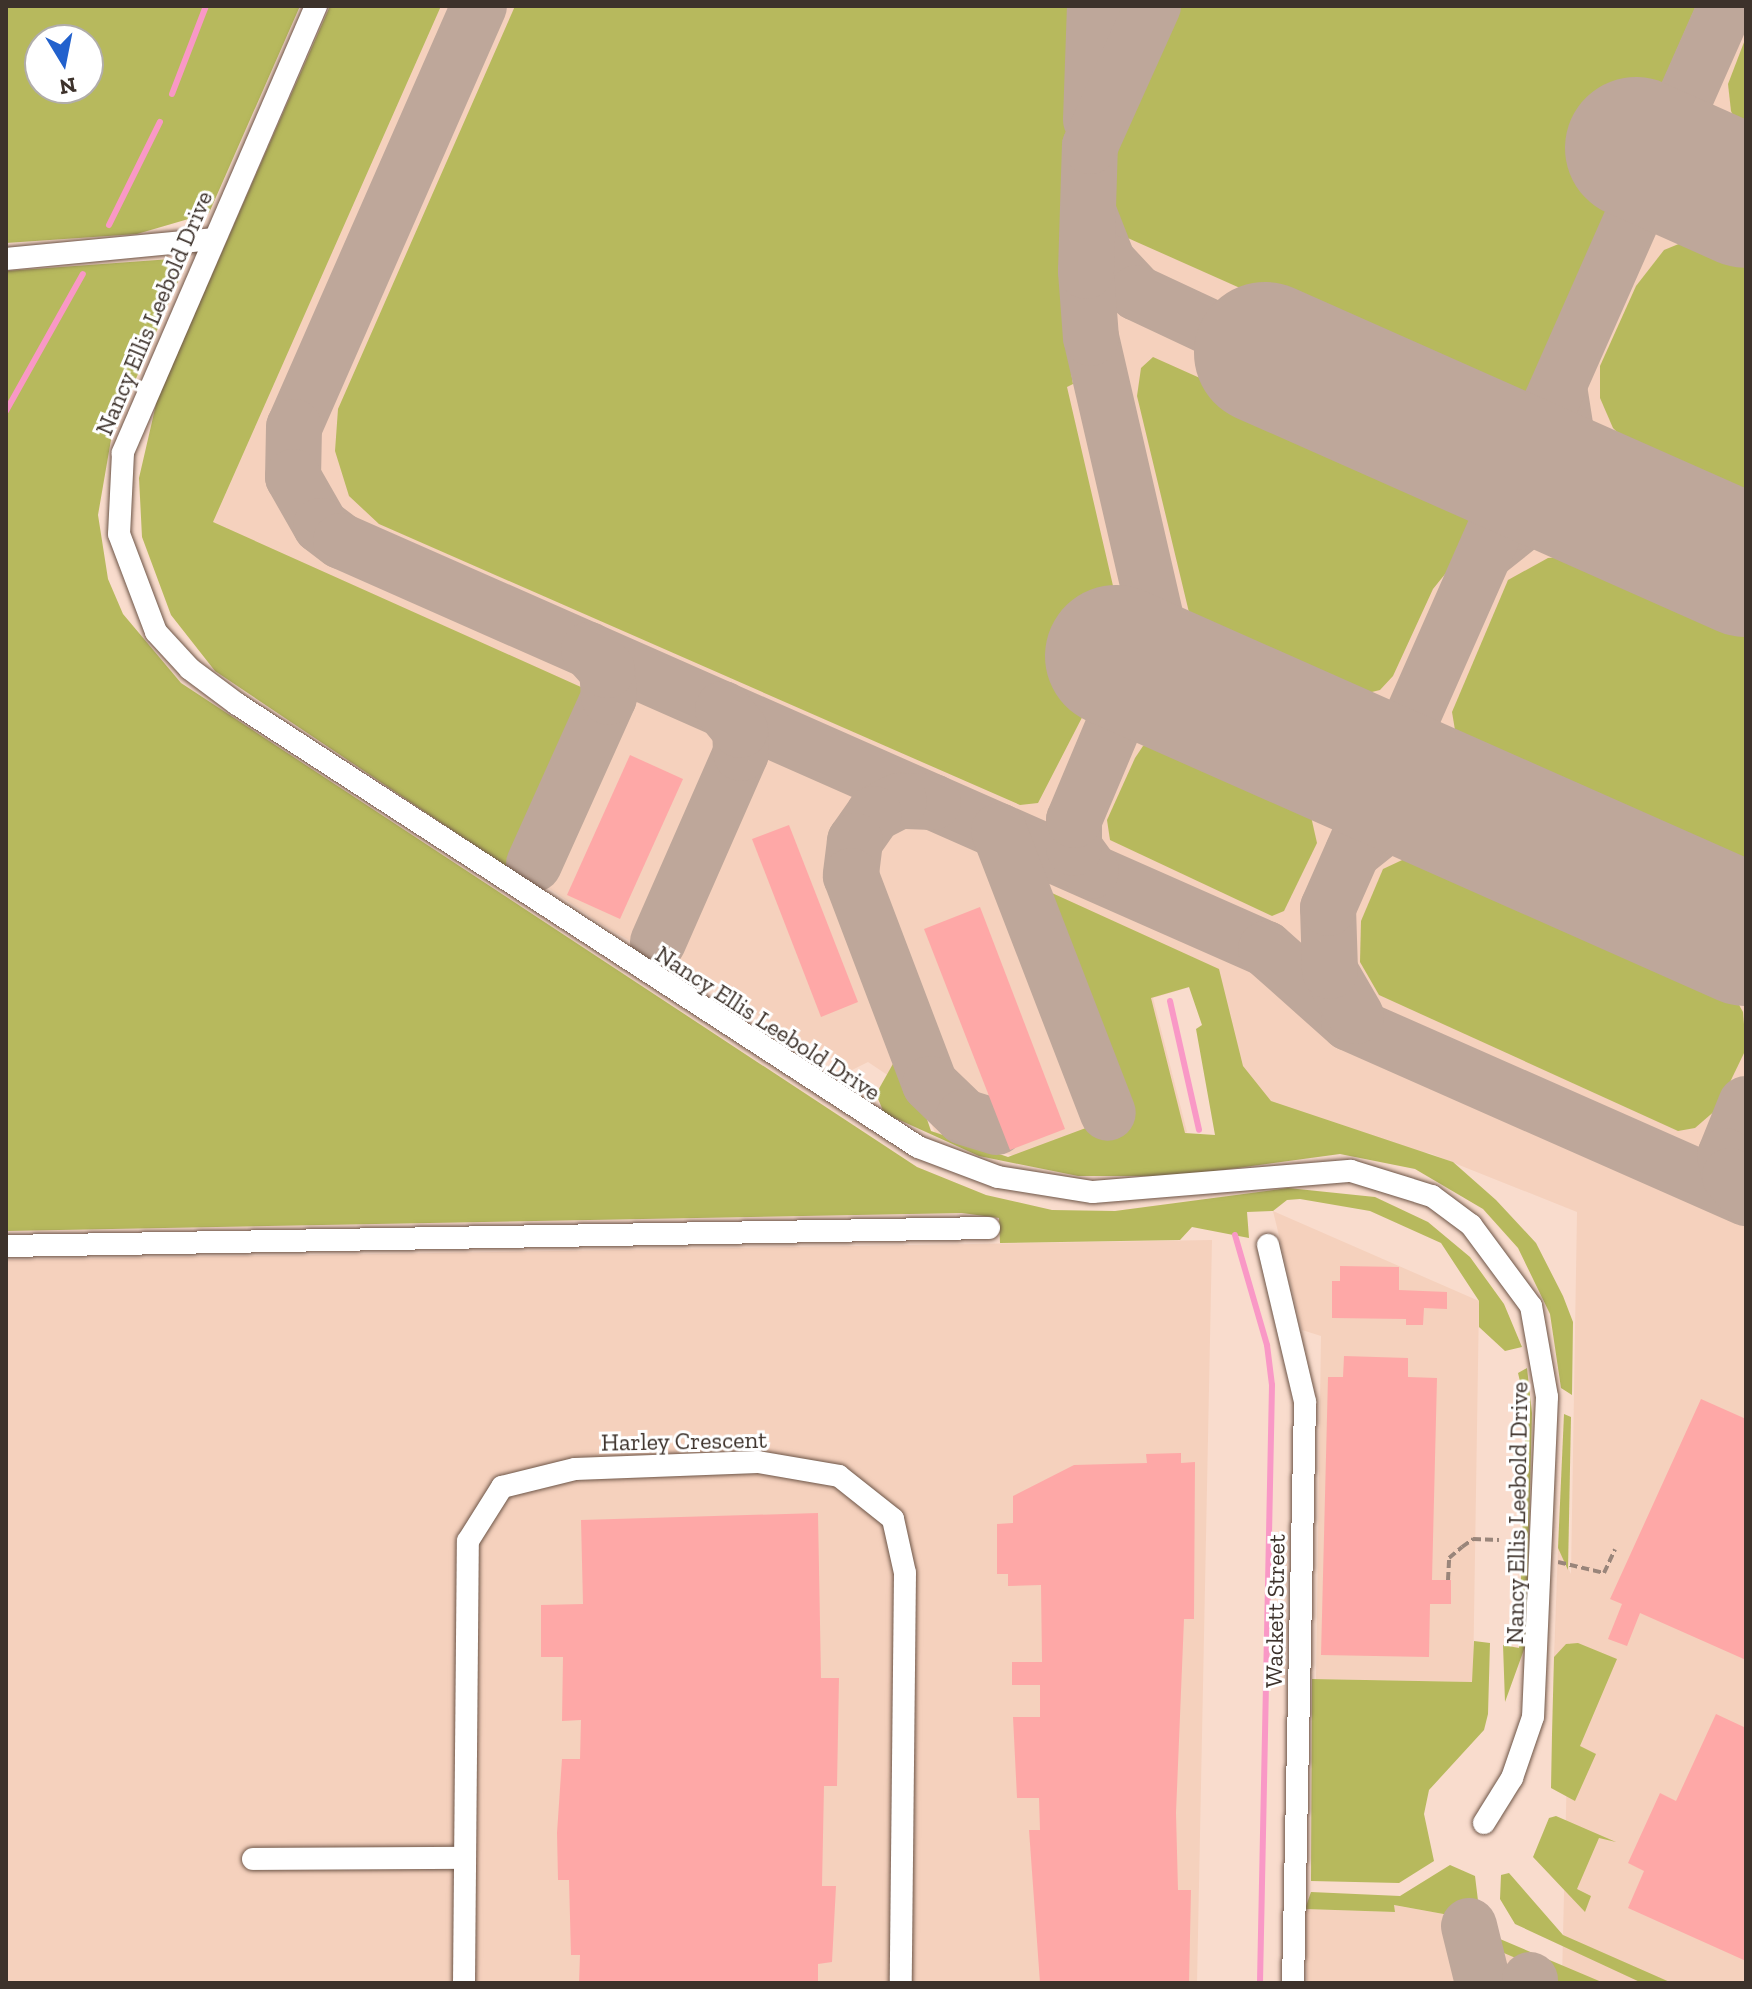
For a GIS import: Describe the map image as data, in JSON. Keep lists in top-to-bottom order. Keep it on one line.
{"streets":{"street":["Nancy Ellis Leebold Drive","Harley Crescent","Wackett Street"]},"north":"bottom"}
